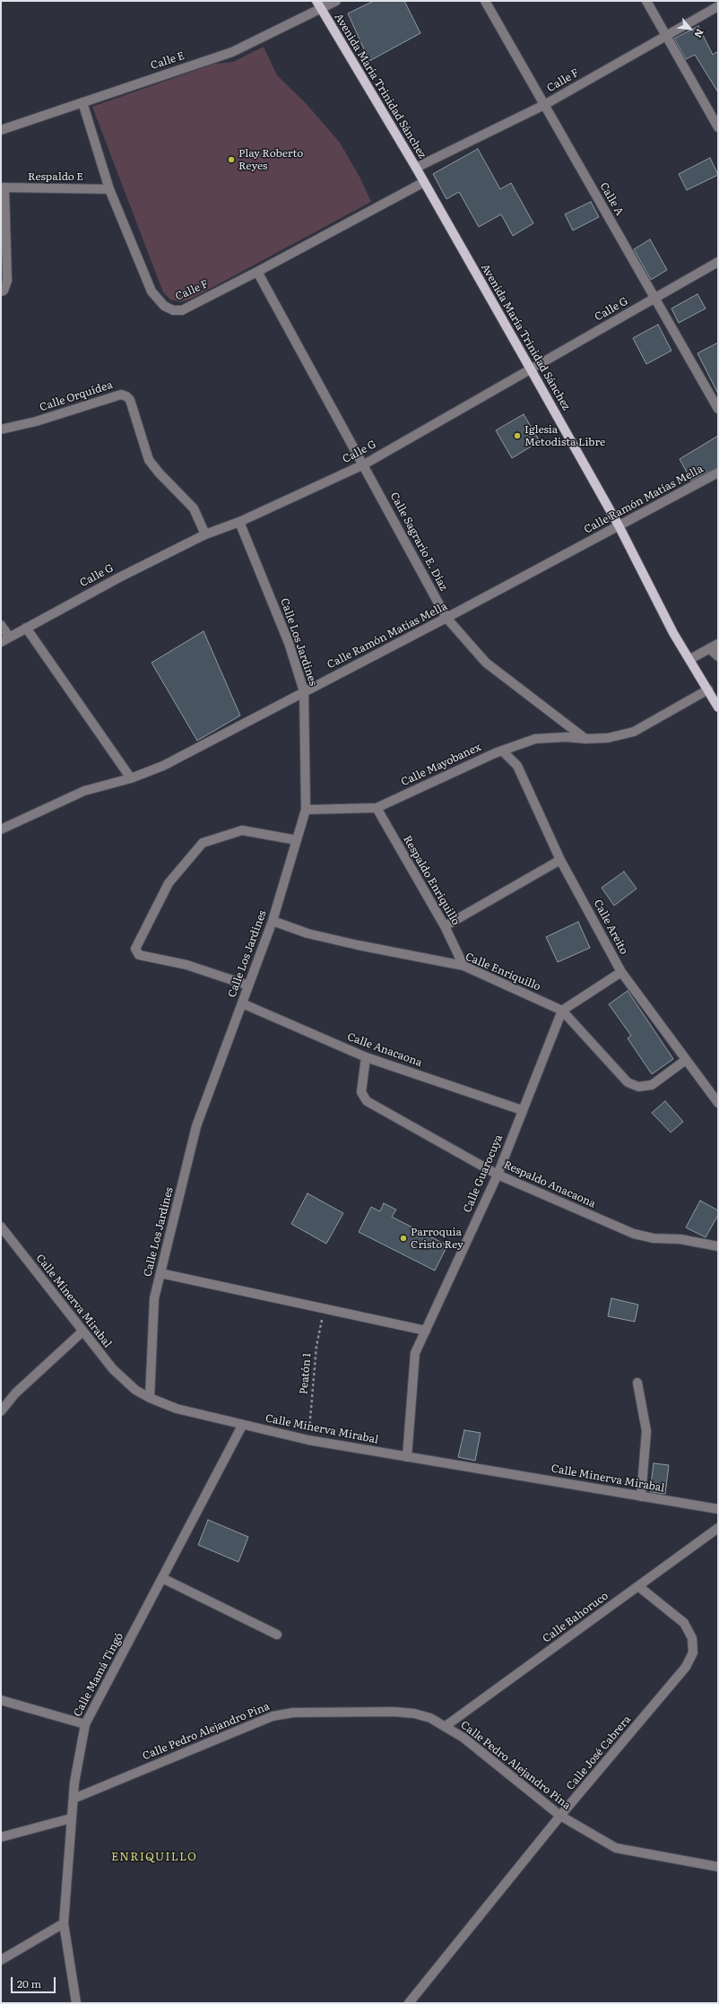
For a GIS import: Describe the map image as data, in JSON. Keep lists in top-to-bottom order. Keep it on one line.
{"streets":{"main road":["Avenida María Trinidad Sánchez"],"street":["Calle E","Calle F","Respaldo E","Calle A","Calle G","Calle Orquídea","Calle Ramón Matías Mella","Calle Sagrario E. Díaz","Calle Los Jardines","Calle Mayobanex","Respaldo Enriquillo","Calle Areito","Calle Enriquillo","Calle Anacaona","Calle Guarocuya","Respaldo Anacaona","Calle Minerva Mirabal","Calle Bahoruco","Calle Mamá Tingó","Calle Pedro Alejandro Pina","Calle José Cabrera"],"path":["Peatón 1"]},"crossings":[["Calle E","Calle F"],["Calle E","Avenida María Trinidad Sánchez"],["Calle F","Avenida María Trinidad Sánchez"],["Calle F","Respaldo E"],["Calle F","Calle A"],["Calle F","Calle Sagrario E. Díaz"],["Avenida María Trinidad Sánchez","Calle G"],["Avenida María Trinidad Sánchez","Calle Ramón Matías Mella"],["Calle A","Calle G"],["Calle G","Calle Orquídea"],["Calle G","Calle Sagrario E. Díaz"],["Calle G","Calle Los Jardines"],["Calle Ramón Matías Mella","Calle Sagrario E. Díaz"],["Calle Ramón Matías Mella","Calle Los Jardines"],["Calle Sagrario E. Díaz","Calle Mayobanex"],["Calle Los Jardines","Calle Mayobanex"],["Calle Los Jardines","Calle Enriquillo"],["Calle Los Jardines","Calle Anacaona"],["Calle Los Jardines","Calle Minerva Mirabal"],["Calle Mayobanex","Respaldo Enriquillo"],["Calle Mayobanex","Calle Areito"],["Respaldo Enriquillo","Calle Enriquillo"],["Calle Areito","Calle Enriquillo"],["Calle Enriquillo","Calle Guarocuya"],["Calle Anacaona","Calle Guarocuya"],["Calle Anacaona","Respaldo Anacaona"],["Calle Guarocuya","Respaldo Anacaona"],["Calle Guarocuya","Calle Minerva Mirabal"],["Calle Minerva Mirabal","Peatón 1"],["Calle Minerva Mirabal","Calle Mamá Tingó"],["Calle Bahoruco","Calle Pedro Alejandro Pina"],["Calle Bahoruco","Calle José Cabrera"],["Calle Mamá Tingó","Calle Pedro Alejandro Pina"],["Calle Pedro Alejandro Pina","Calle José Cabrera"]],"districts":["ENRIQUILLO"],"places":["Play Roberto Reyes","Iglesia Metodista Libre","Parroquia Cristo Rey"],"scale_bar":"20 m","north":"bottom right"}
